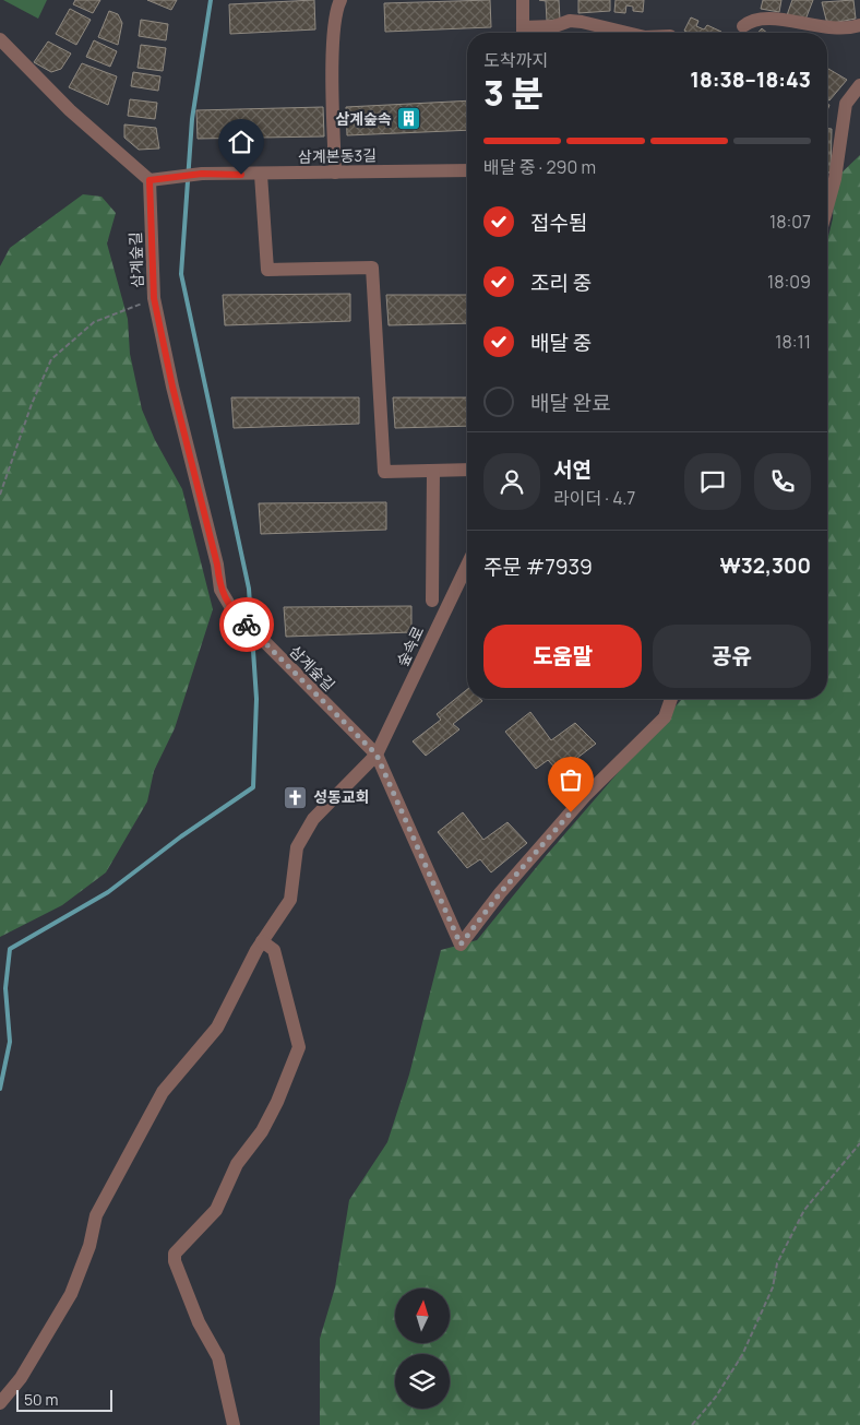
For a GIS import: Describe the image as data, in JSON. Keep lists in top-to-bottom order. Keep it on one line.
{"streets":{"street":["삼계본동3길","삼계숲길","숲속로"]},"crossings":[["삼계본동3길","삼계숲길"],["삼계숲길","숲속로"]],"places":{"building":["삼계숲속"],"church":["성동교회"]},"scale_bar":"50 m","north":"top","page":{"heading":["3 분","도착까지","18:38–18:43"],"panel":["서연","라이더 · 4.7","주문 #7939","₩32,300"],"bar":"배달 중 · 290 m","list":[["접수됨","18:07"],["조리 중","18:09"],["배달 중","18:11"],"배달 완료"],"buttons":["도움말","공유"],"scale":"50 m"}}
